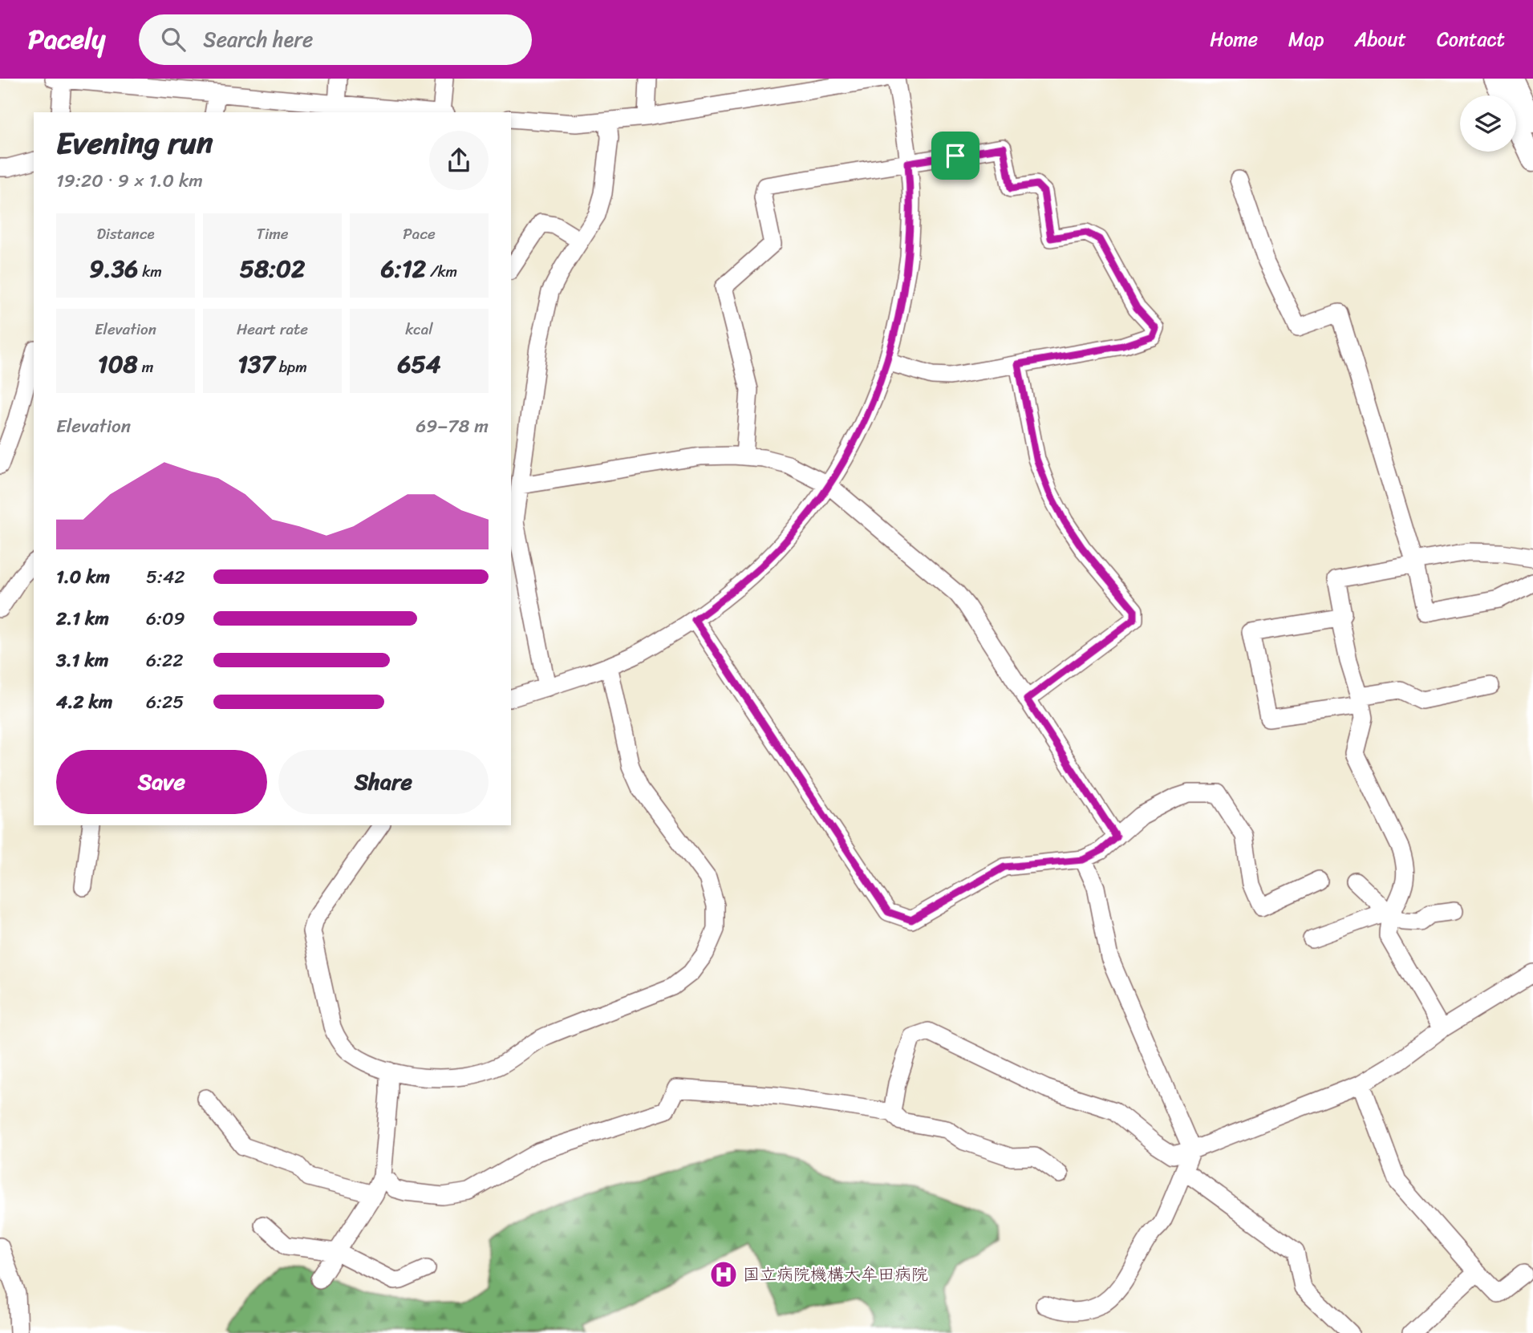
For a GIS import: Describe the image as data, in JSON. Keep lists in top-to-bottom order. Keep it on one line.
{"places":{"hospital":["国立病院機構大牟田病院"]},"page":{"header":"Pacely","search":"Search here","nav":["Home","Map","About","Contact"],"heading":["Evening run","19:20 · 9 × 1.0 km"],"stats":[["Distance","9.36 km"],["Time","58:02"],["Pace","6:12 /km"],["Elevation","108 m"],["Heart rate","137 bpm"],["kcal","654"]],"chart":["Elevation","69–78 m"],"list":[{"name":"1.0 km","note":"5:42"},{"name":"2.1 km","note":"6:09"},{"name":"3.1 km","note":"6:22"},{"name":"4.2 km","note":"6:25"}],"buttons":["Save","Share"]}}
